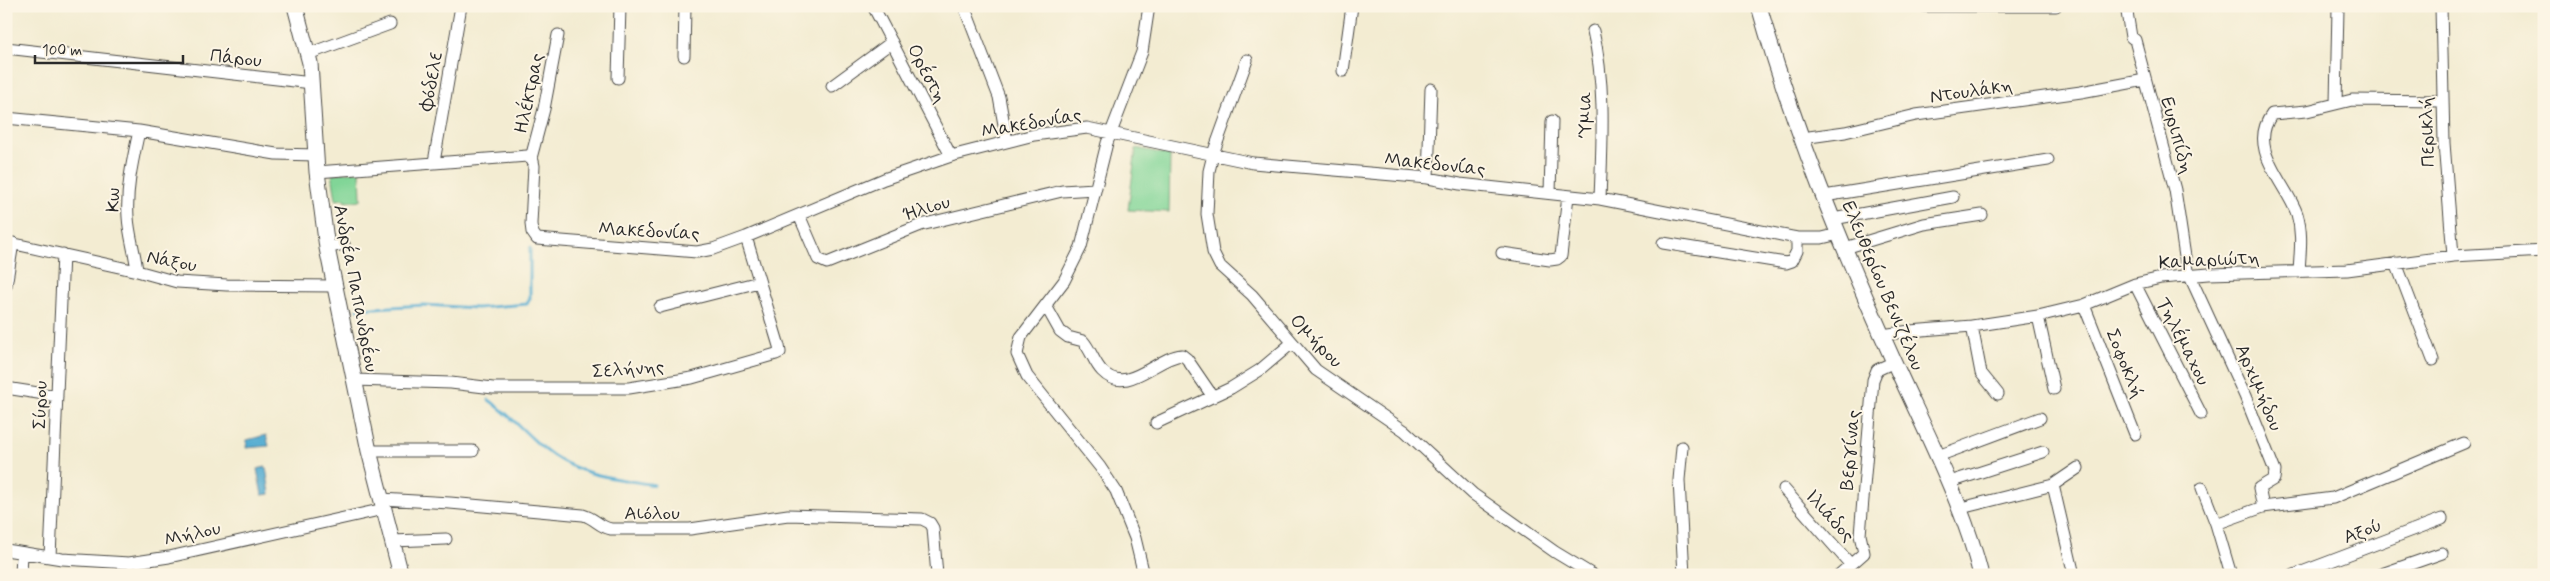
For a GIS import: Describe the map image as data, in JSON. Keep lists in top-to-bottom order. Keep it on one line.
{"streets":{"main road":["Ελευθερίου Βενιζέλου","Ανδρέα Παπανδρέου"],"street":["Πάρου","Ορέστη","Φόδελε","Ντουλάκη","Ηλέκτρας","Ύμια","Μακεδονίας","Περικλή","Ευριπίδη","Κω","Ήλιου","Καμαριώτη","Νάξου","Ομήρου","Τηλέμαχου","Σοφοκλή","Σελήνης","Αρχιμήδου","Σύρου","Βεργίνας","Αιόλου","Ιλιάδος","Αξού","Μήλου"]},"crossings":[["Πάρου","Ανδρέα Παπανδρέου"],["Ορέστη","Μακεδονίας"],["Ντουλάκη","Ευριπίδη"],["Ντουλάκη","Ελευθερίου Βενιζέλου"],["Ηλέκτρας","Μακεδονίας"],["Ύμια","Μακεδονίας"],["Μακεδονίας","Ήλιου"],["Μακεδονίας","Ελευθερίου Βενιζέλου"],["Μακεδονίας","Ομήρου"],["Μακεδονίας","Σελήνης"],["Περικλή","Καμαριώτη"],["Ευριπίδη","Καμαριώτη"],["Ευριπίδη","Αρχιμήδου"],["Κω","Νάξου"],["Καμαριώτη","Ελευθερίου Βενιζέλου"],["Καμαριώτη","Τηλέμαχου"],["Καμαριώτη","Σοφοκλή"],["Καμαριώτη","Αρχιμήδου"],["Νάξου","Ανδρέα Παπανδρέου"],["Νάξου","Σύρου"],["Ελευθερίου Βενιζέλου","Βεργίνας"],["Ανδρέα Παπανδρέου","Σελήνης"],["Ανδρέα Παπανδρέου","Αιόλου"],["Ανδρέα Παπανδρέου","Μήλου"],["Σύρου","Μήλου"],["Βεργίνας","Ιλιάδος"],["Αιόλου","Μήλου"]],"scale_bar":"100 m"}
